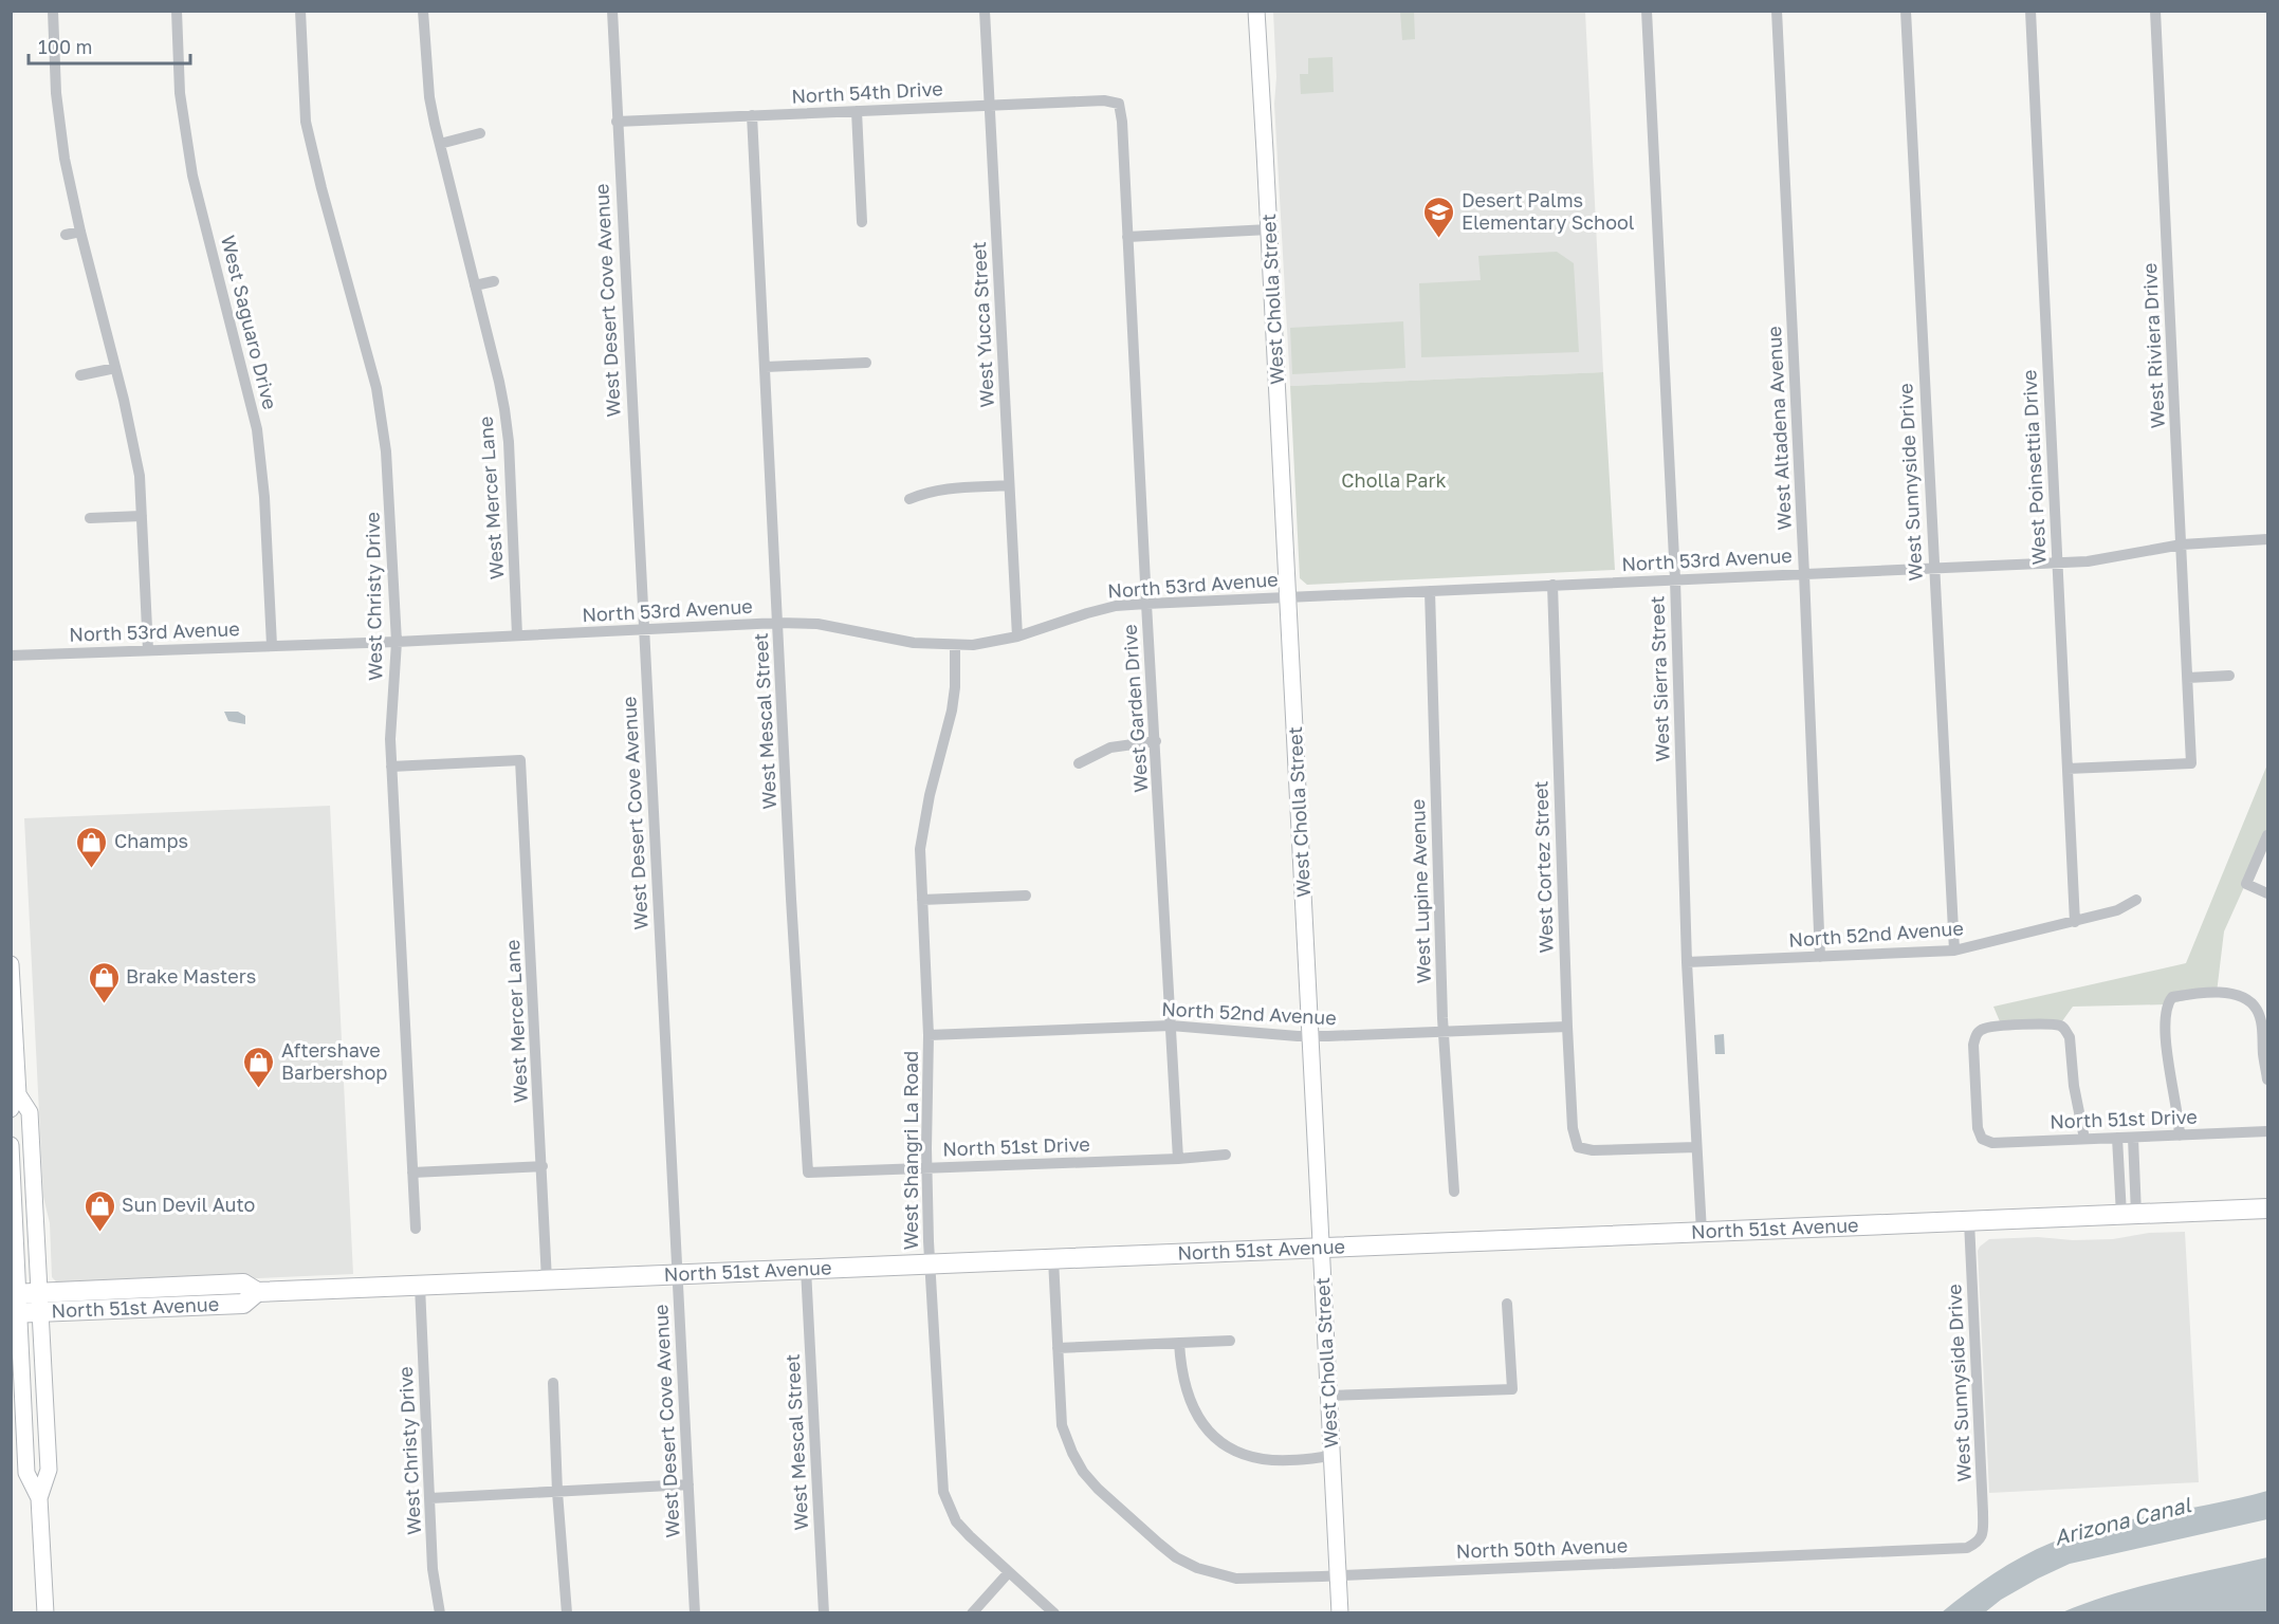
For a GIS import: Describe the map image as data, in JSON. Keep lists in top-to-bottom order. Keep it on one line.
{"streets":{"main road":["North 51st Avenue"],"street":["North 54th Drive","West Cholla Street","West Desert Cove Avenue","West Saguaro Drive","West Yucca Street","West Riviera Drive","West Altadena Avenue","West Poinsettia Drive","West Sunnyside Drive","West Mercer Lane","North 53rd Avenue","West Christy Drive","West Sierra Street","West Garden Drive","West Mescal Street","West Cortez Street","West Lupine Avenue","North 52nd Avenue","North 51st Drive","West Shangri La Road","North 50th Avenue"]},"crossings":[["North 54th Drive","West Desert Cove Avenue"],["North 54th Drive","West Yucca Street"],["North 54th Drive","West Garden Drive"],["North 54th Drive","West Mescal Street"],["West Cholla Street","North 53rd Avenue"],["West Cholla Street","North 52nd Avenue"],["West Cholla Street","North 51st Avenue"],["West Cholla Street","North 50th Avenue"],["West Desert Cove Avenue","North 53rd Avenue"],["West Desert Cove Avenue","North 51st Avenue"],["West Saguaro Drive","North 53rd Avenue"],["West Yucca Street","North 53rd Avenue"],["West Riviera Drive","West Poinsettia Drive"],["West Riviera Drive","North 53rd Avenue"],["West Altadena Avenue","North 53rd Avenue"],["West Altadena Avenue","North 52nd Avenue"],["West Poinsettia Drive","North 53rd Avenue"],["West Poinsettia Drive","North 52nd Avenue"],["West Sunnyside Drive","North 53rd Avenue"],["West Sunnyside Drive","North 52nd Avenue"],["West Sunnyside Drive","North 51st Avenue"],["West Sunnyside Drive","North 50th Avenue"],["West Mercer Lane","North 53rd Avenue"],["West Mercer Lane","West Christy Drive"],["West Mercer Lane","North 51st Avenue"],["North 53rd Avenue","West Christy Drive"],["North 53rd Avenue","West Sierra Street"],["North 53rd Avenue","West Garden Drive"],["North 53rd Avenue","West Mescal Street"],["North 53rd Avenue","West Cortez Street"],["North 53rd Avenue","West Lupine Avenue"],["North 53rd Avenue","West Shangri La Road"],["West Christy Drive","North 51st Avenue"],["West Sierra Street","West Cortez Street"],["West Sierra Street","North 52nd Avenue"],["West Sierra Street","North 51st Avenue"],["West Garden Drive","North 52nd Avenue"],["West Garden Drive","North 51st Drive"],["West Mescal Street","North 51st Drive"],["West Mescal Street","North 51st Avenue"],["West Cortez Street","North 52nd Avenue"],["West Lupine Avenue","North 52nd Avenue"],["North 52nd Avenue","West Shangri La Road"],["North 51st Drive","West Shangri La Road"],["West Shangri La Road","North 51st Avenue"]],"water":["Arizona Canal"],"parks":["Cholla Park"],"places":{"school or university":["Desert Palms Elementary School"],"shop":["Champs","Brake Masters","Aftershave Barbershop","Sun Devil Auto"]},"scale_bar":"100 m"}
